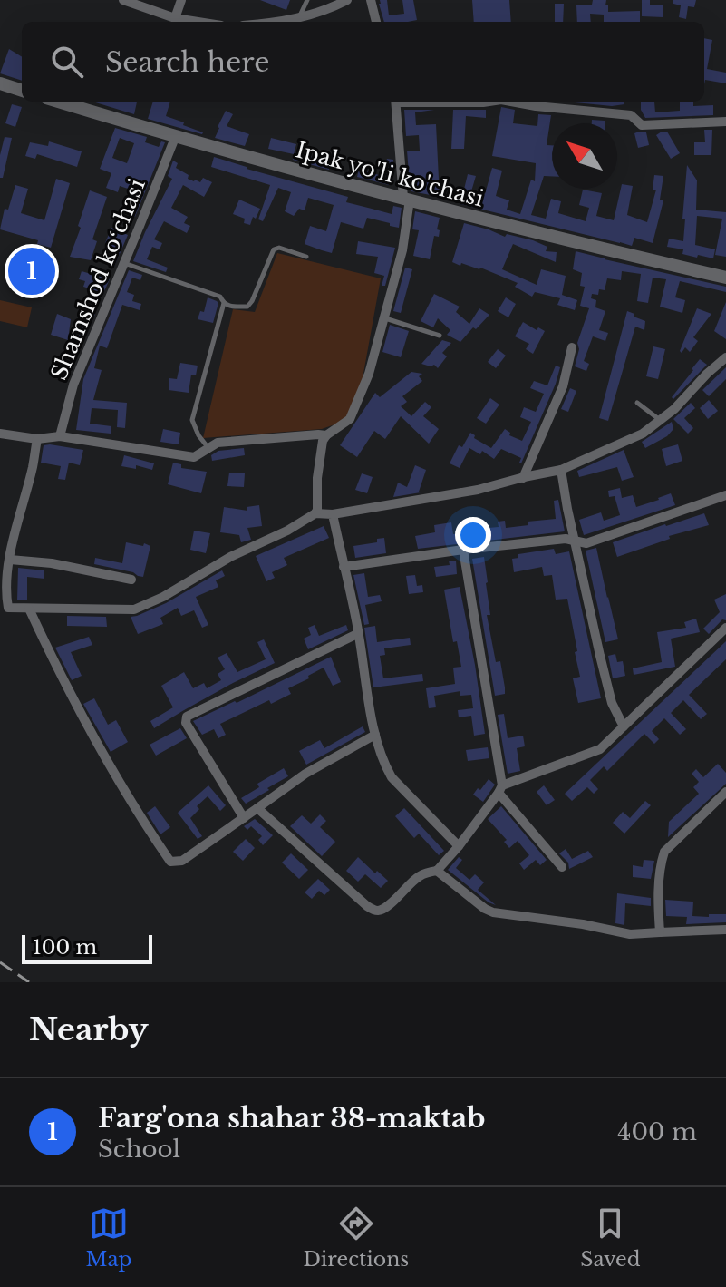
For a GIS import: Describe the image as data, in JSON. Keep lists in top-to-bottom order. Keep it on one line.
{"streets":{"main road":["Ipak yo'li ko'chasi"],"street":["Shamshod koʻchasi"]},"crossings":[["Ipak yo'li ko'chasi","Shamshod koʻchasi"]],"scale_bar":"100 m","north":"top left","page":{"search":"Search here","pins":"1","scale":"100 m","heading":"Nearby","list":[{"mark":"1","name":"Farg'ona shahar 38-maktab","note":"School","value":"400 m"}],"nav":["Map","Directions","Saved"]}}
